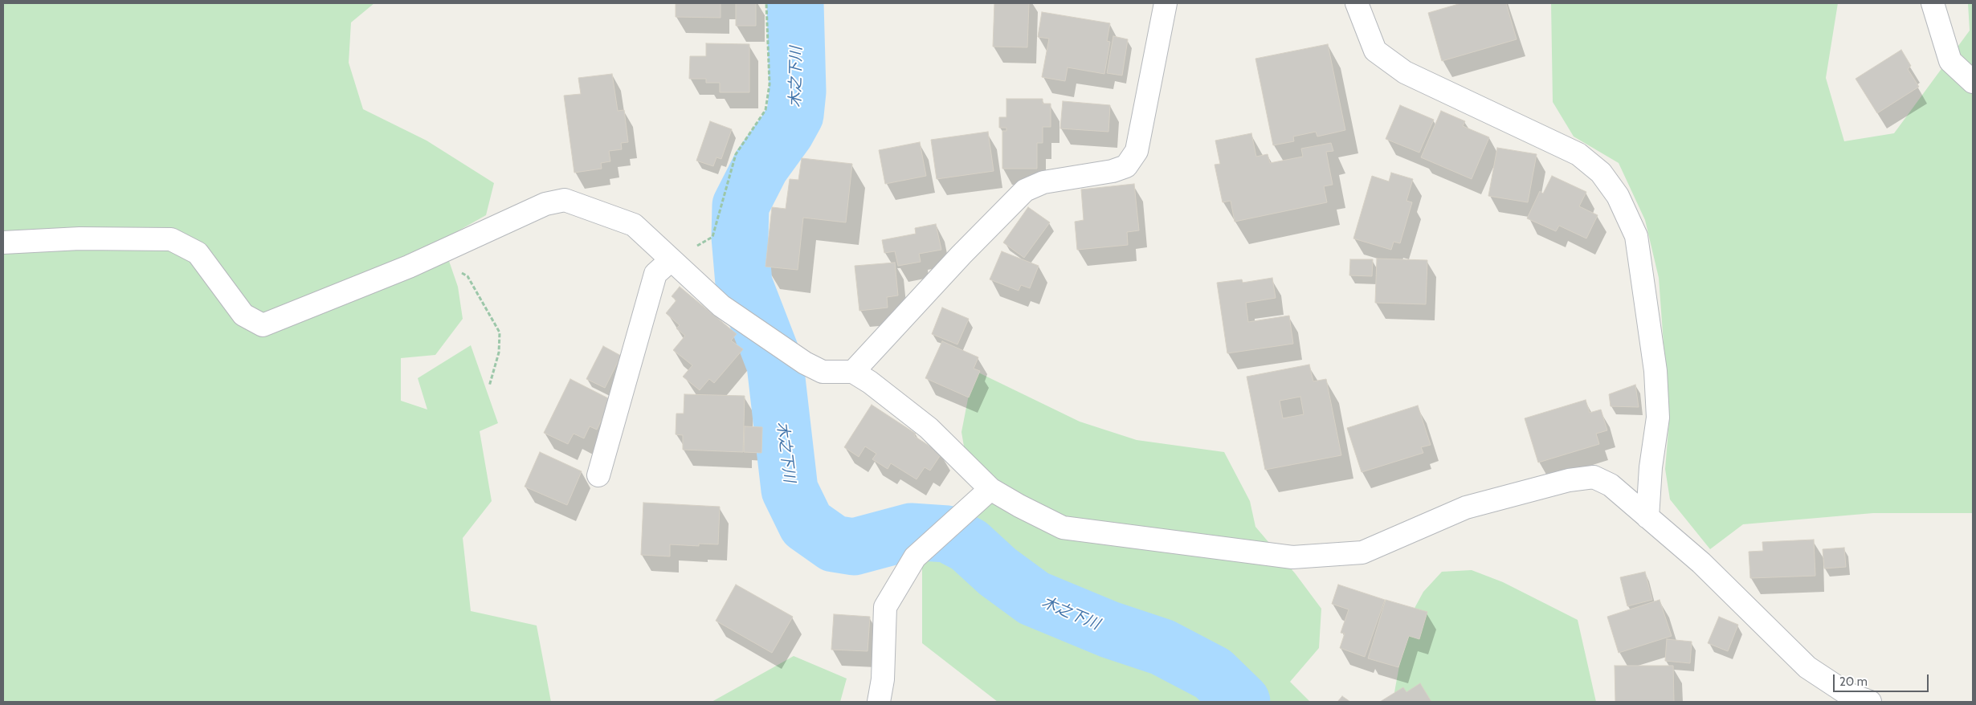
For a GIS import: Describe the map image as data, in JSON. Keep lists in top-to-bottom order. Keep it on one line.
{"water":["木之下川"],"scale_bar":"20 m"}
